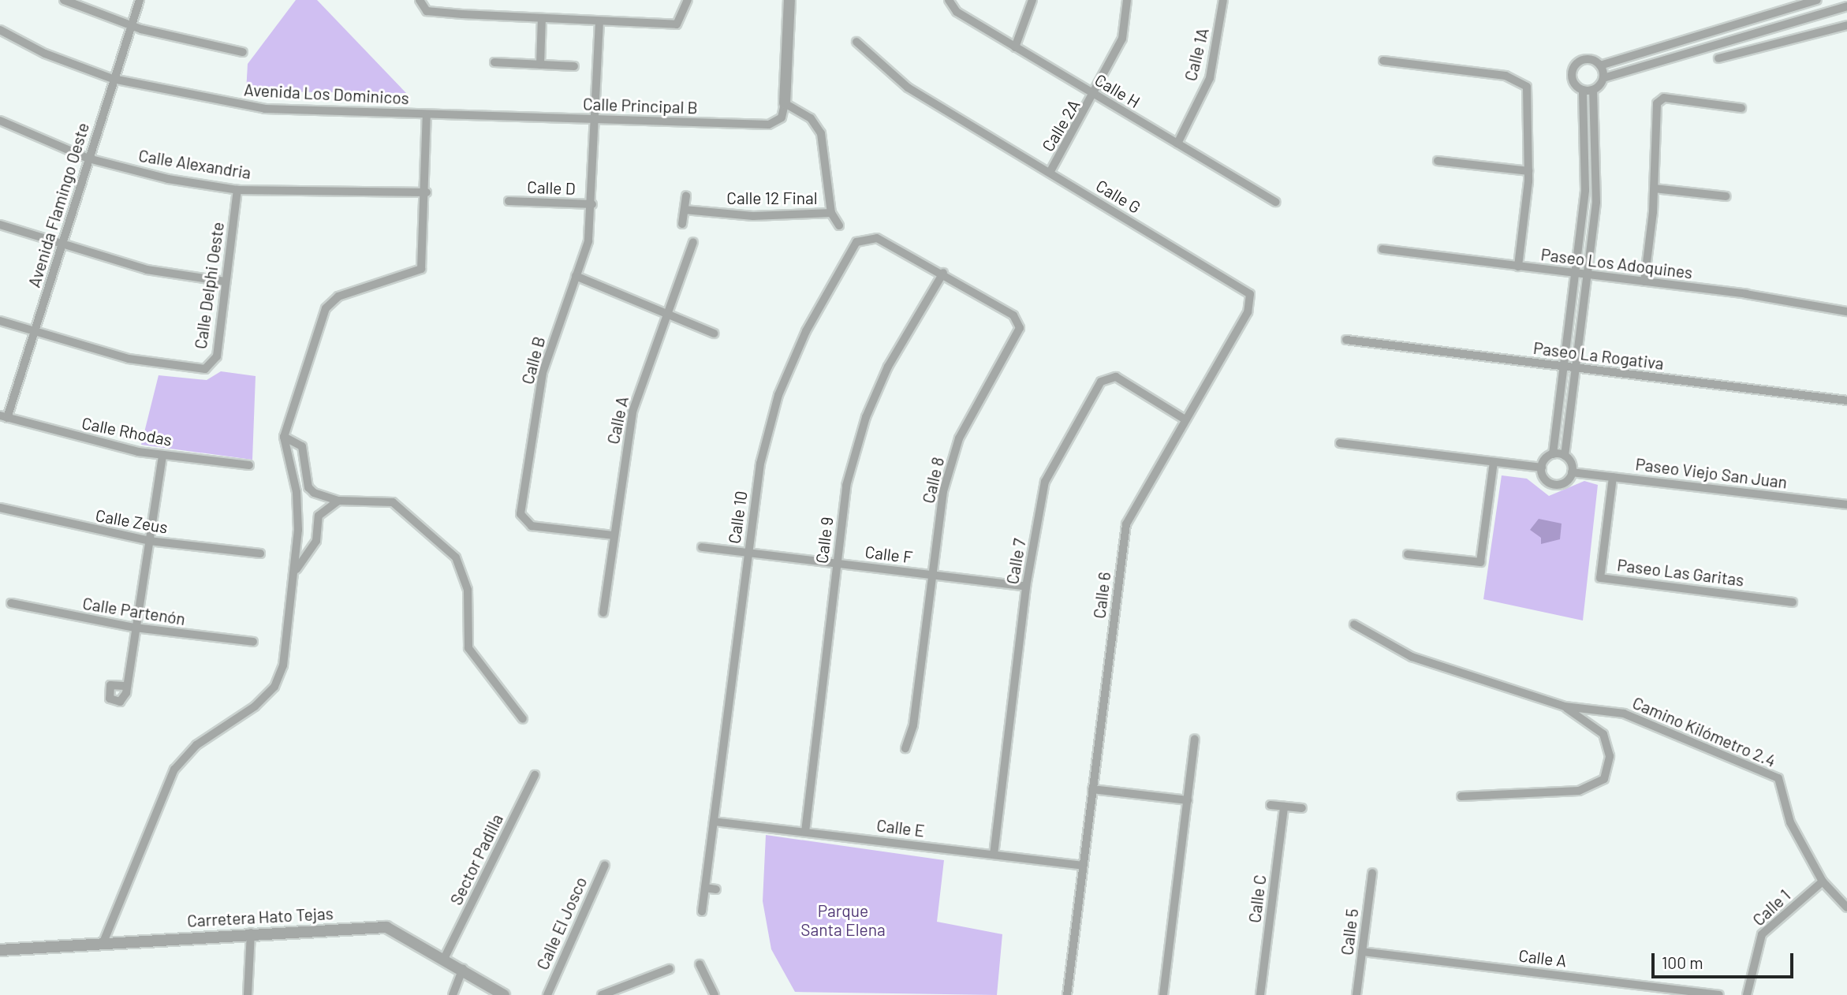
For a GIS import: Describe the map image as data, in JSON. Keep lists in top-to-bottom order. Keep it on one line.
{"streets":{"street":["Calle 1A","Calle H","Avenida Los Dominicos","Calle Principal B","Calle 2A","Calle Alexandria","Calle D","Calle G","Calle 12 Final","Avenida Flamingo Oeste","Paseo Los Adoquines","Calle Delphi Oeste","Paseo La Rogativa","Calle B","Calle A","Calle Rhodas","Paseo Viejo San Juan","Calle 8","Calle 10","Calle Zeus","Calle 9","Calle F","Calle 7","Paseo Las Garitas","Calle 6","Calle Partenón","Camino Kilómetro 2.4","Calle E","Sector Padilla","Calle C","Calle 1","Carretera Hato Tejas","Calle El Josco","Calle 5"]},"crossings":[["Calle 1A","Calle H"],["Calle H","Calle 2A"],["Avenida Los Dominicos","Calle Principal B"],["Avenida Los Dominicos","Calle Alexandria"],["Avenida Los Dominicos","Avenida Flamingo Oeste"],["Calle Principal B","Calle 12 Final"],["Calle Principal B","Calle B"],["Calle 2A","Calle G"],["Calle Alexandria","Avenida Flamingo Oeste"],["Calle Alexandria","Calle Delphi Oeste"],["Calle D","Calle B"],["Calle G","Calle 7"],["Calle G","Calle 6"],["Avenida Flamingo Oeste","Calle Delphi Oeste"],["Avenida Flamingo Oeste","Calle Rhodas"],["Calle B","Calle A"],["Calle A","Calle 5"],["Paseo Viejo San Juan","Paseo Las Garitas"],["Calle 8","Calle 10"],["Calle 8","Calle 9"],["Calle 8","Calle F"],["Calle 10","Calle 9"],["Calle 10","Calle F"],["Calle 10","Calle E"],["Calle 9","Calle F"],["Calle 9","Calle E"],["Calle F","Calle 7"],["Calle 7","Calle 6"],["Calle 7","Calle E"],["Calle 6","Calle E"],["Camino Kilómetro 2.4","Calle 1"],["Sector Padilla","Carretera Hato Tejas"]],"parks":["Parque Santa Elena"],"scale_bar":"100 m"}
